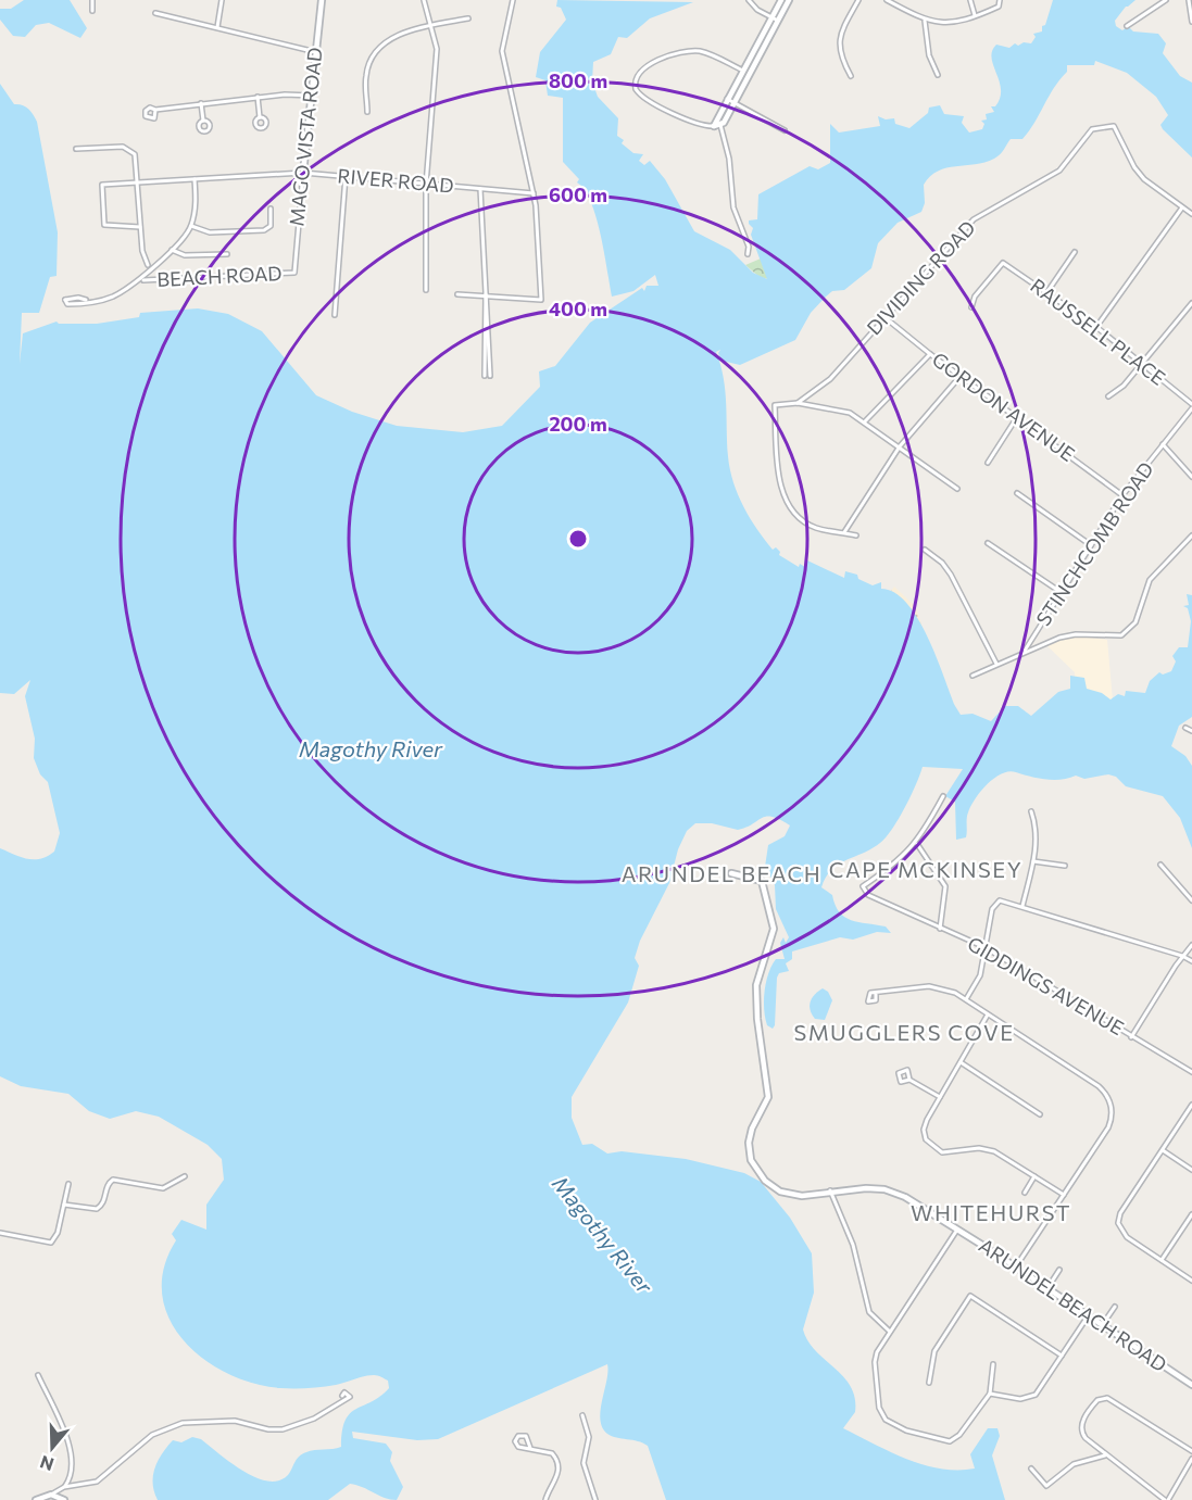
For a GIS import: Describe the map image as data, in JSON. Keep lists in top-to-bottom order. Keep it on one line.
{"streets":{"street":["MAGO VISTA ROAD","RIVER ROAD","BEACH ROAD","DIVIDING ROAD","RAUSSELL PLACE","GORDON AVENUE","STINCHCOMB ROAD","GIDDINGS AVENUE","ARUNDEL BEACH ROAD"]},"crossings":[["MAGO VISTA ROAD","RIVER ROAD"],["MAGO VISTA ROAD","BEACH ROAD"],["DIVIDING ROAD","GORDON AVENUE"],["RAUSSELL PLACE","STINCHCOMB ROAD"],["GORDON AVENUE","STINCHCOMB ROAD"]],"districts":["CAPE MCKINSEY","ARUNDEL BEACH","SMUGGLERS COVE","WHITEHURST"],"water":["Magothy River"],"north":"bottom","rings":["800 m","600 m","400 m","200 m"]}
